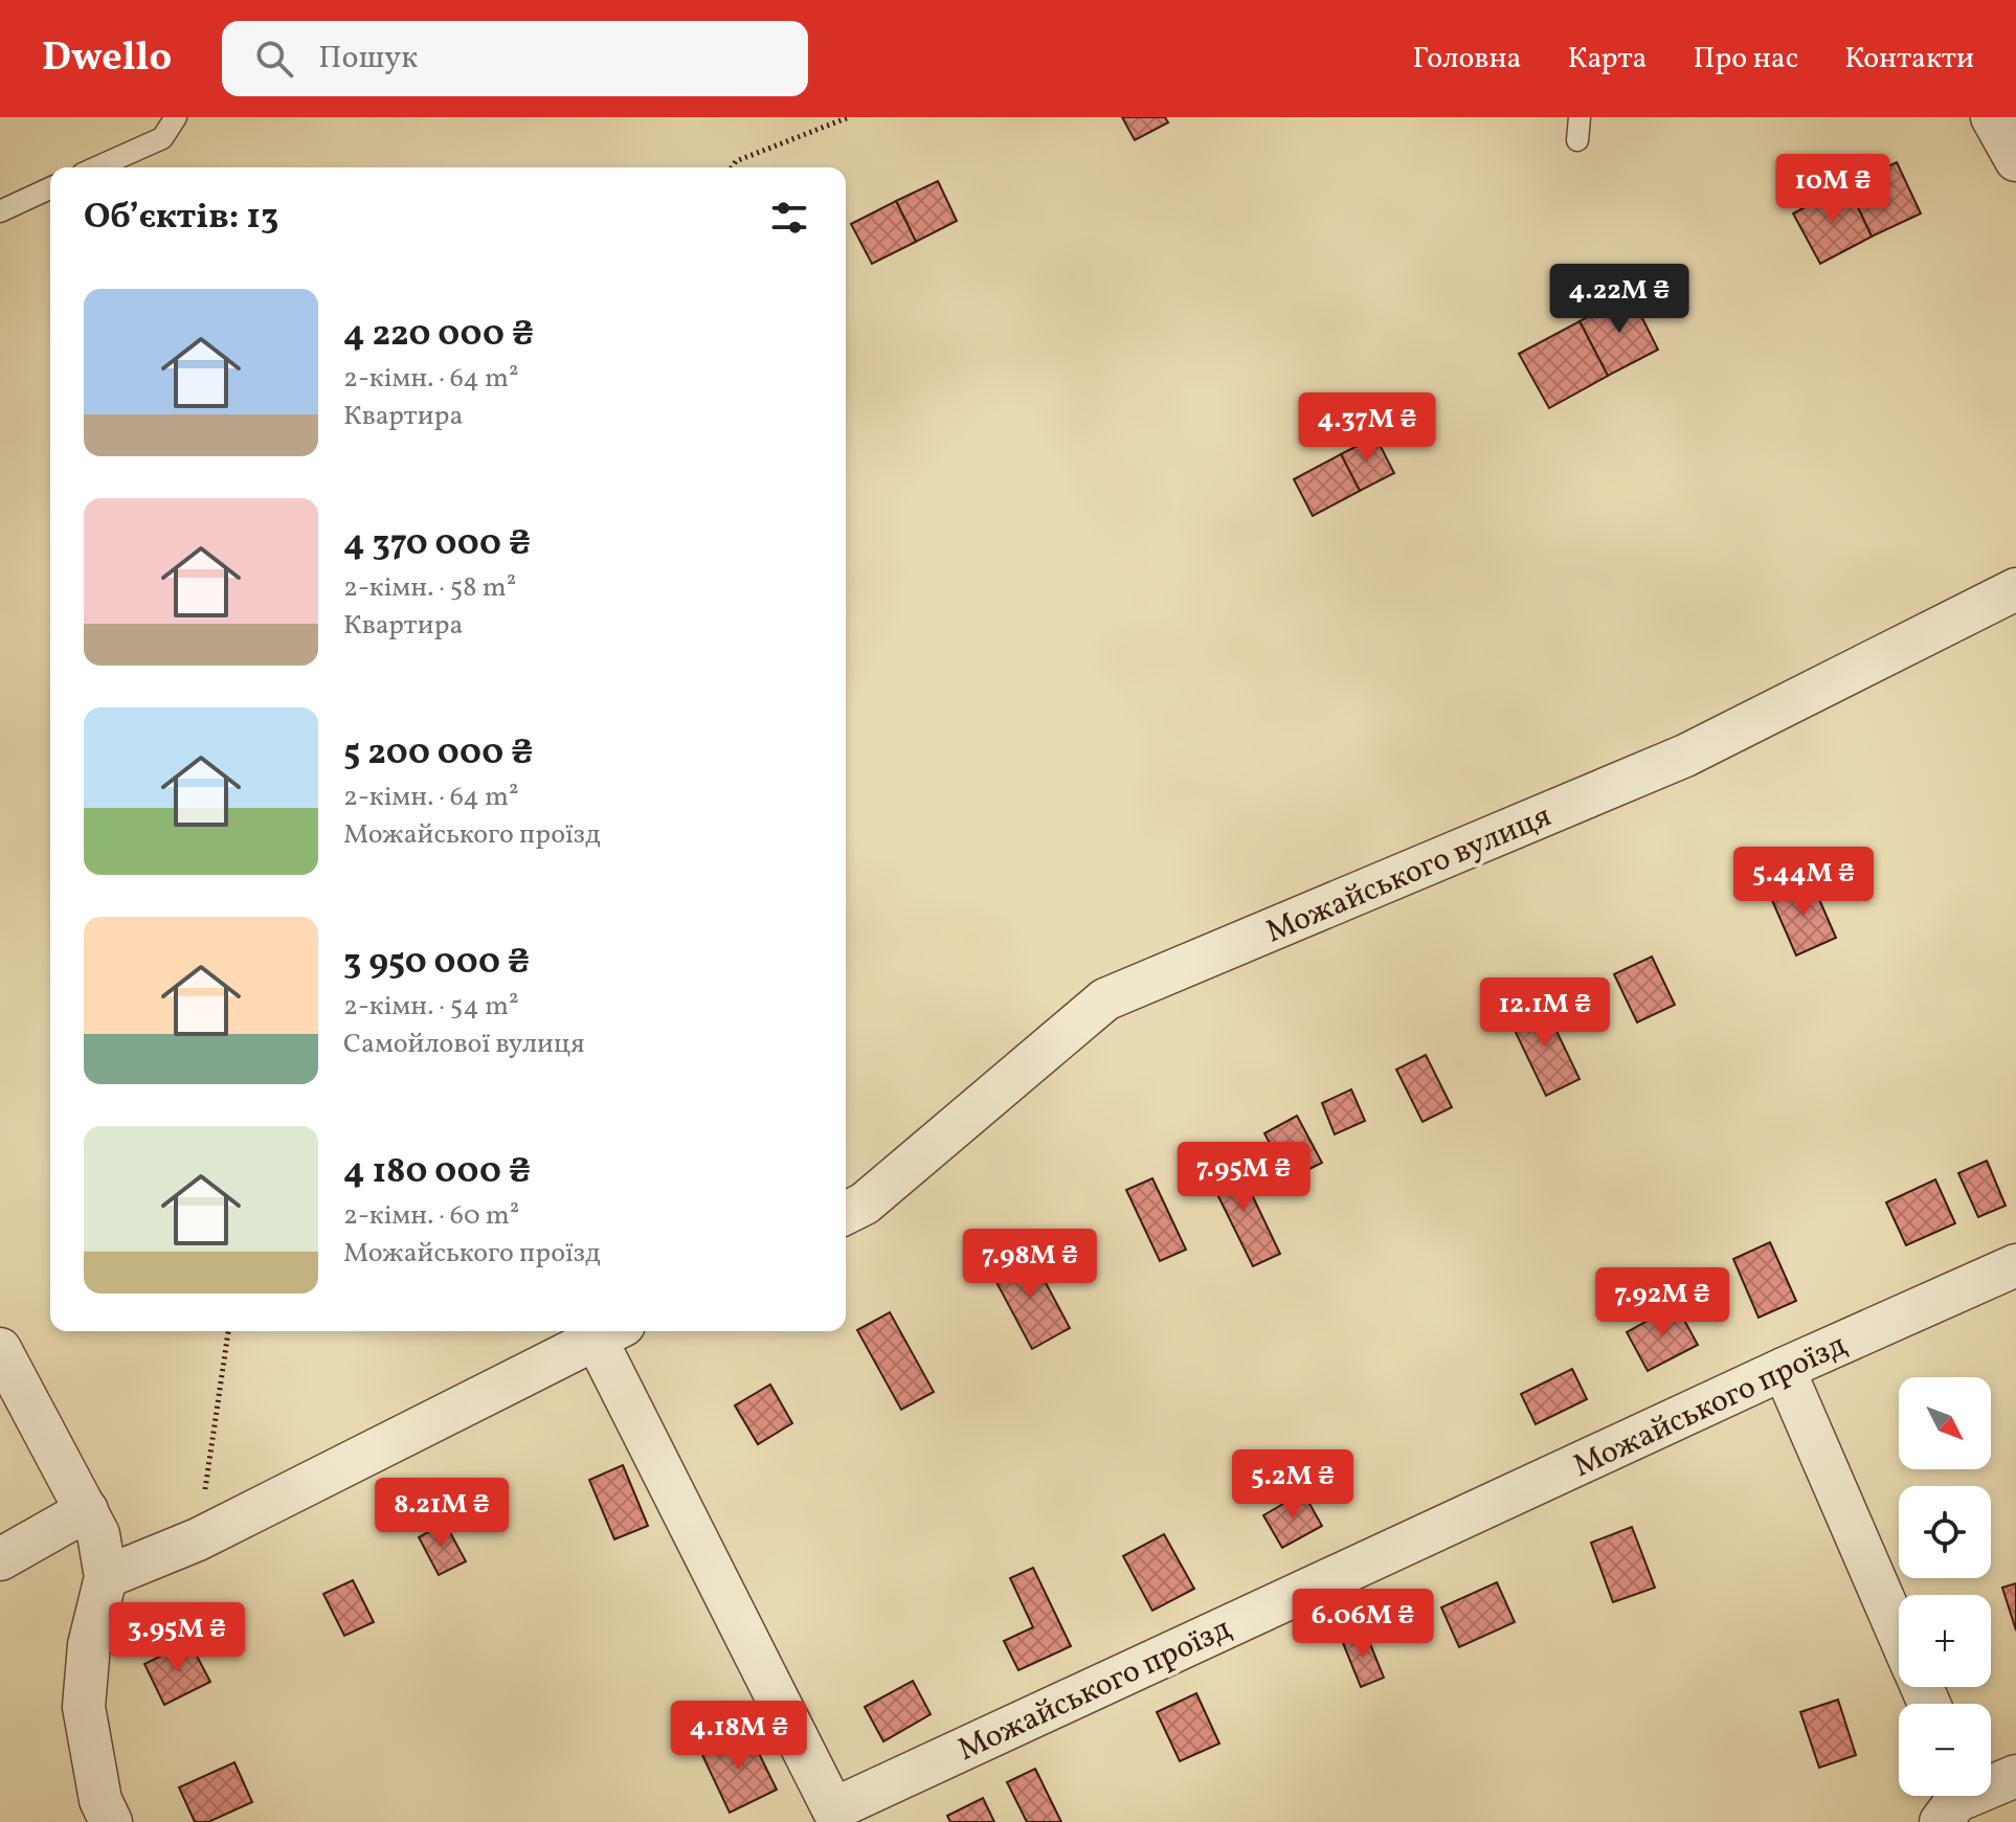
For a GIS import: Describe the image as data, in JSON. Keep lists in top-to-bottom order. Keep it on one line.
{"streets":{"street":["Можайського вулиця","Можайського проїзд"]},"north":"bottom right","page":{"header":"Dwello","search":"Пошук","nav":["Головна","Карта","Про нас","Контакти"],"price":["10M ₴","4.22M ₴","4.37M ₴","5.44M ₴","12.1M ₴","7.95M ₴","7.98M ₴","7.92M ₴","5.2M ₴","8.21M ₴","6.06M ₴","3.95M ₴","4.18M ₴"],"heading":"Об’єктів: 13","list":[{"name":"4 220 000 ₴","note":"2-кімн. · 64 m² · Квартира"},{"name":"4 370 000 ₴","note":"2-кімн. · 58 m² · Квартира"},{"name":"5 200 000 ₴","note":"2-кімн. · 64 m² · Можайського проїзд"},{"name":"3 950 000 ₴","note":"2-кімн. · 54 m² · Самойлової вулиця"},{"name":"4 180 000 ₴","note":"2-кімн. · 60 m² · Можайського проїзд"}],"map_buttons":["+","−"]}}
